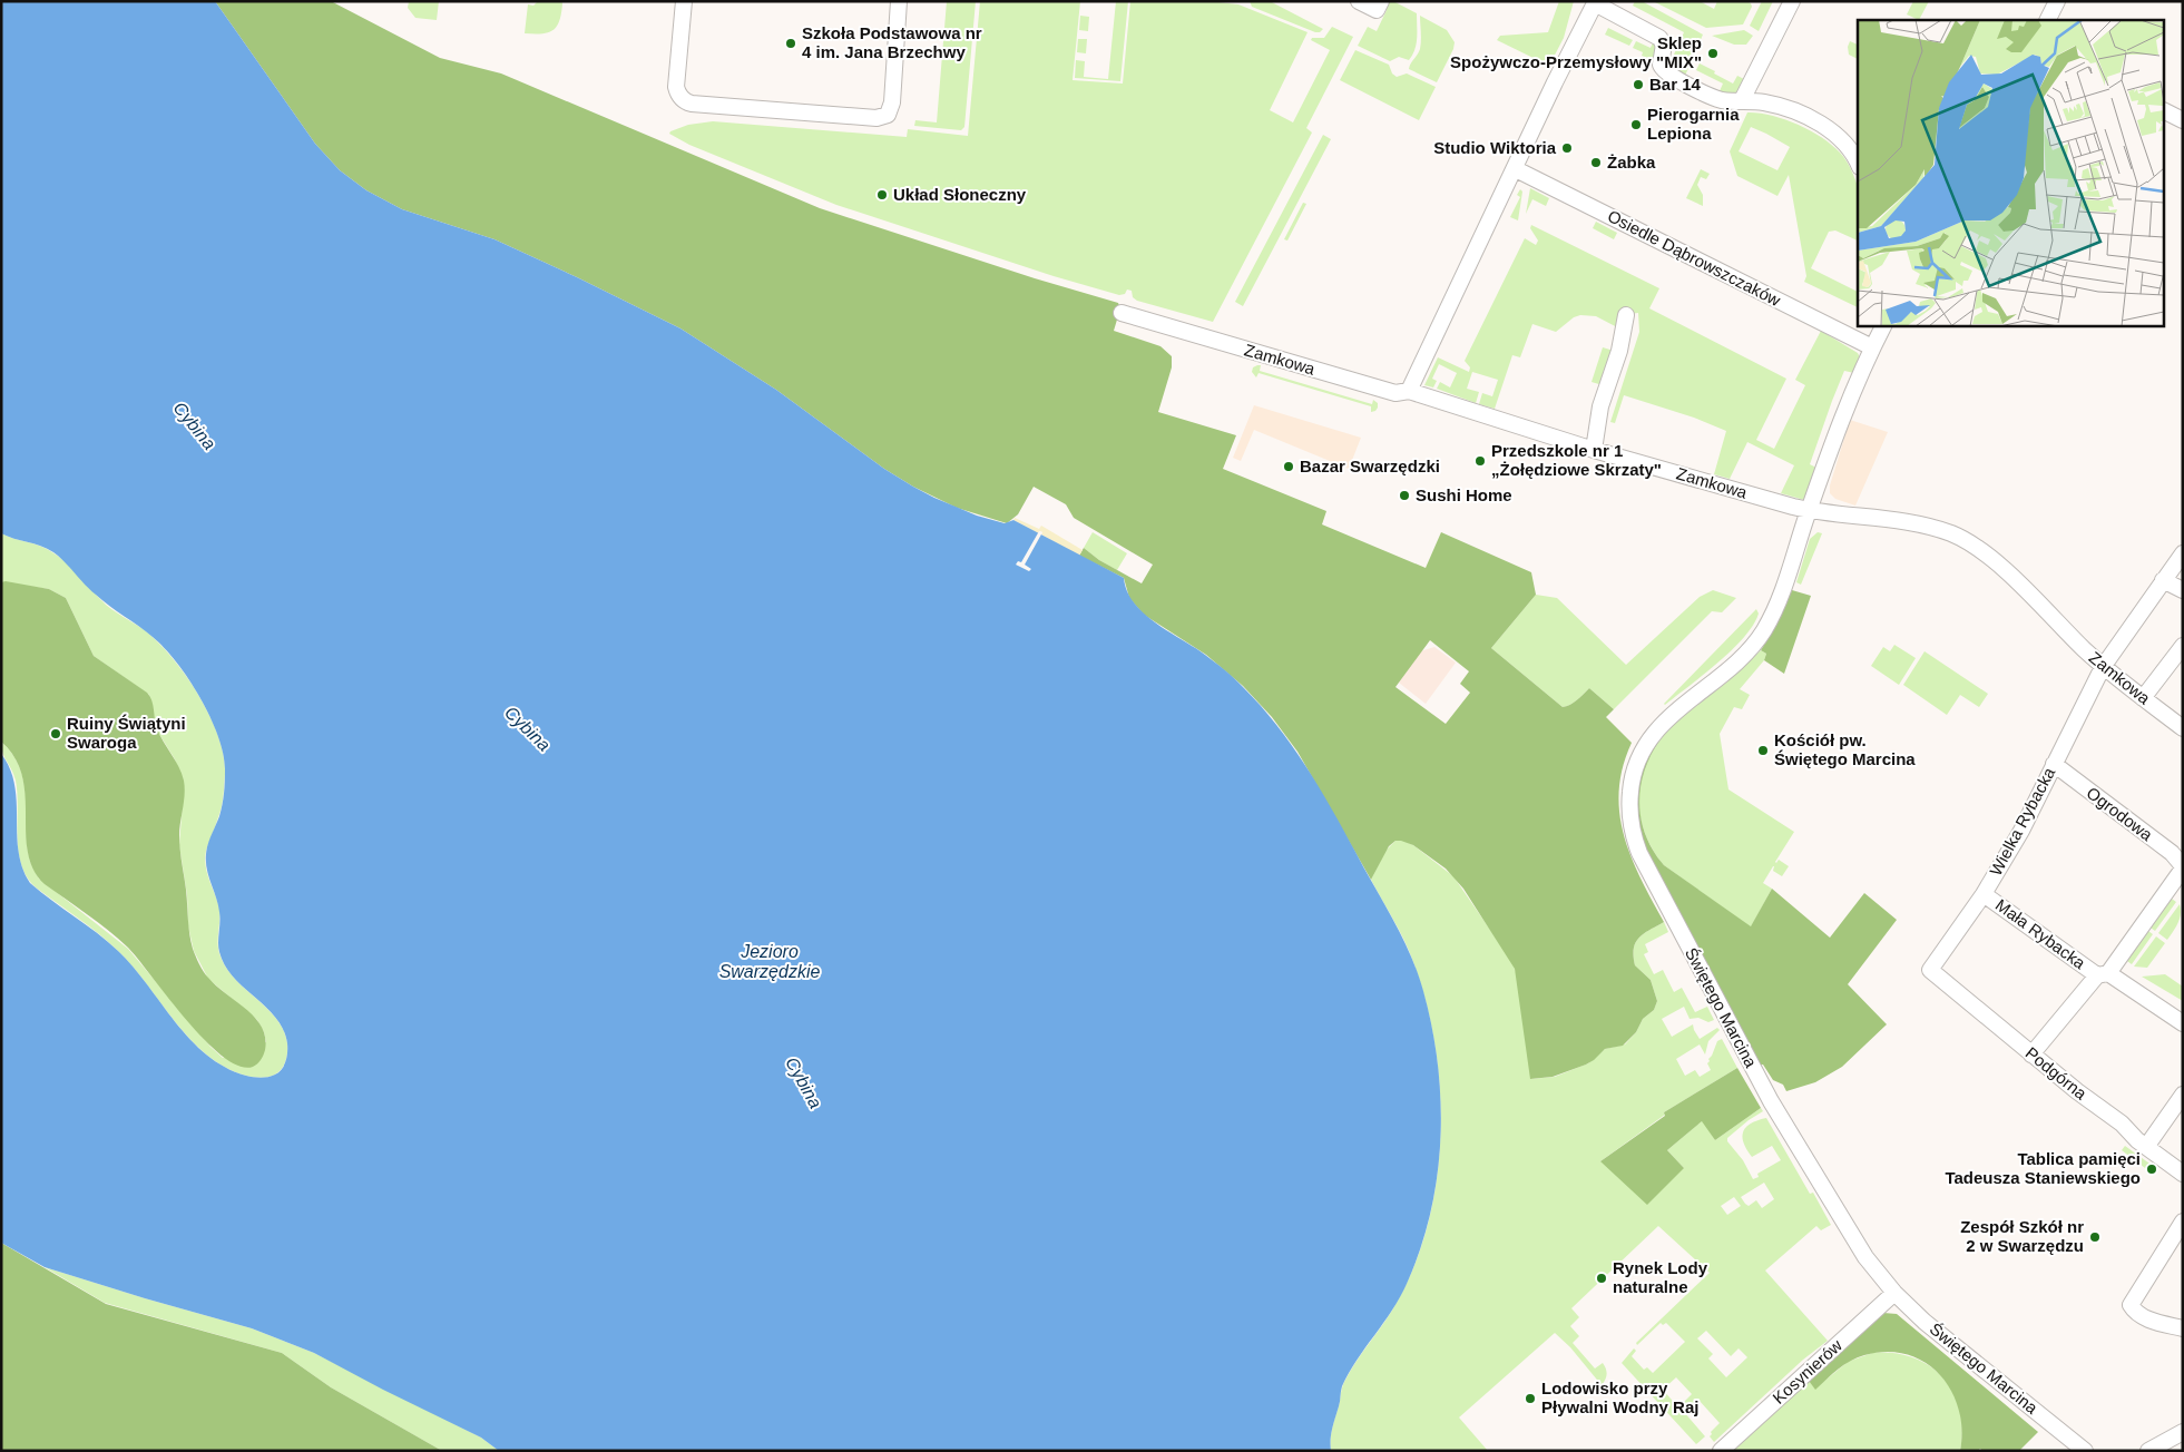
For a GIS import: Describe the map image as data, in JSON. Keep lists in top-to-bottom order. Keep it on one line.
{"streets":{"street":["Osiedle Dąbrowszczaków","Zamkowa","Ogrodowa","Wielka Rybacka","Mała Rybacka","Świętego Marcina","Podgórna","Kosynierów"]},"crossings":[["Osiedle Dąbrowszczaków","Świętego Marcina"],["Zamkowa","Wielka Rybacka"],["Zamkowa","Świętego Marcina"],["Ogrodowa","Wielka Rybacka"],["Wielka Rybacka","Mała Rybacka"],["Wielka Rybacka","Podgórna"],["Świętego Marcina","Kosynierów"]],"water":["Cybina","Jezioro Swarzędzkie"],"places":["Szkoła Podstawowa nr 4 im. Jana Brzechwy","Sklep Spożywczo-Przemysłowy \"MIX\"","Bar 14","Pierogarnia Lepiona","Studio Wiktoria","Żabka","Układ Słoneczny","Przedszkole nr 1 „Żołędziowe Skrzaty\"","Bazar Swarzędzki","Sushi Home","Ruiny Świątyni Swaroga","Kościół pw. Świętego Marcina","Tablica pamięci Tadeusza Staniewskiego","Zespół Szkół nr 2 w Swarzędzu","Rynek Lody naturalne","Lodowisko przy Pływalni Wodny Raj"]}
